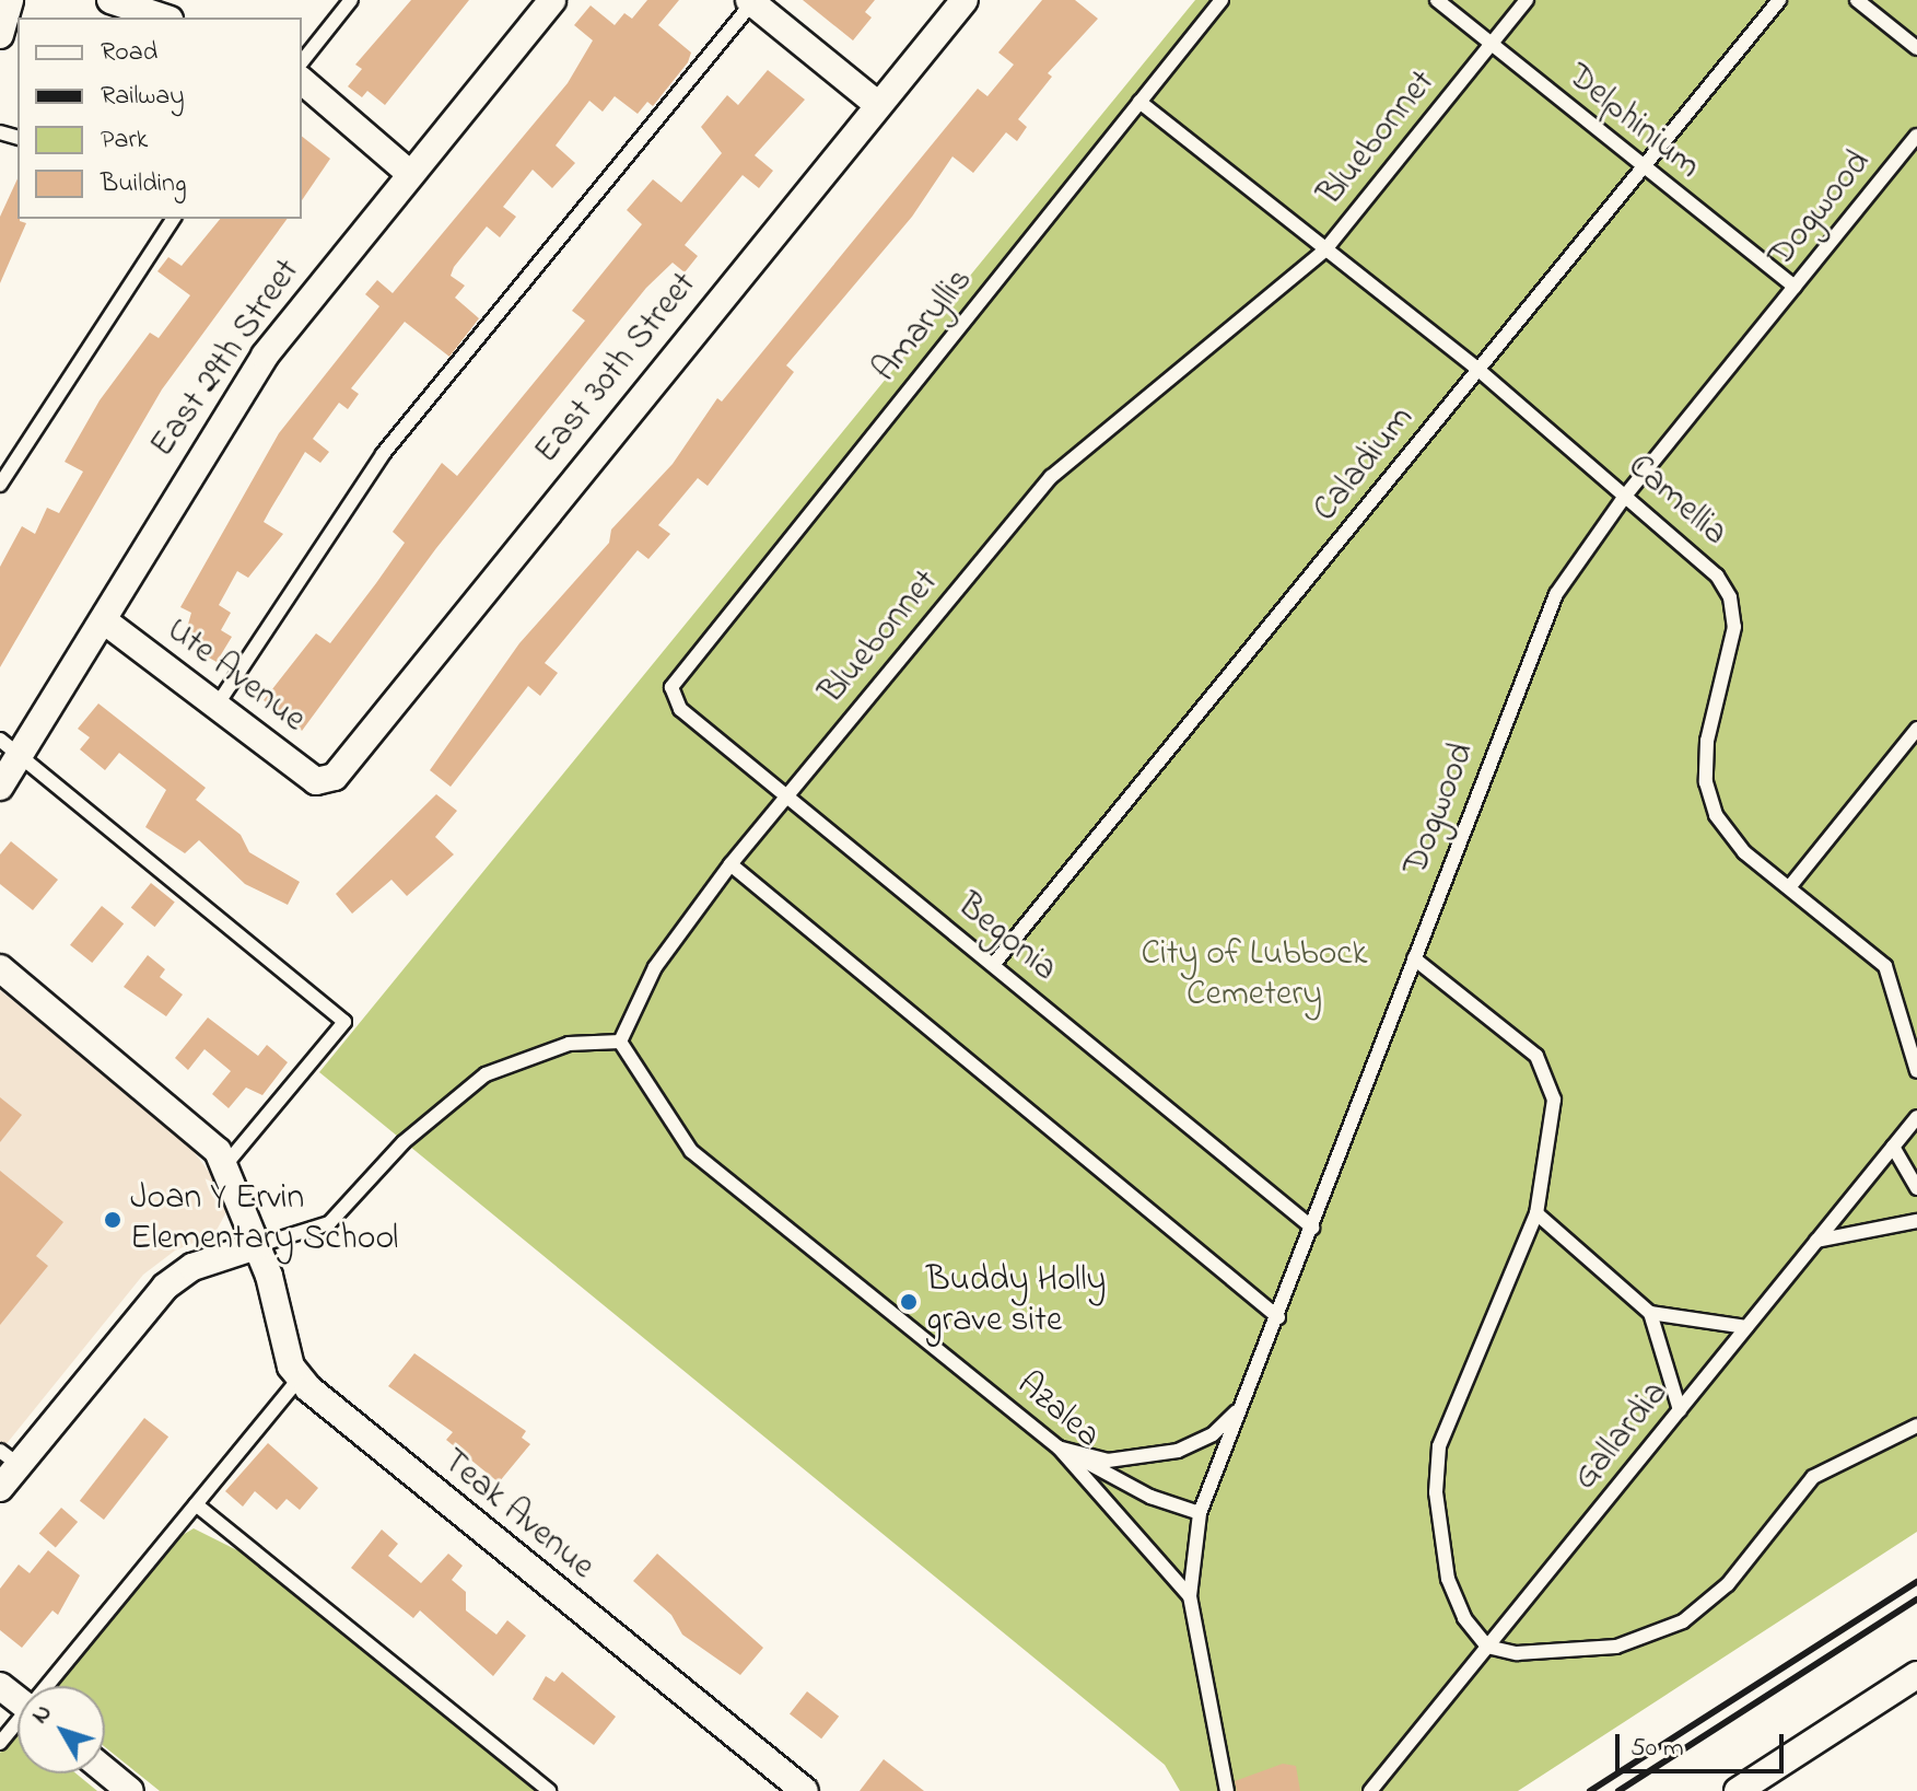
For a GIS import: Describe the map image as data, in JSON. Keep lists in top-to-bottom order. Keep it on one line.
{"streets":{"street":["East 29th Street","East 30th Street","Ute Avenue","Teak Avenue"],"lane":["Delphinium","Bluebonnet","Dogwood","Amaryllis","Caladium","Camellia","Begonia","Azalea","Gallardia"]},"crossings":[["Delphinium","Bluebonnet"],["Delphinium","Dogwood"],["Delphinium","Caladium"],["Bluebonnet","Camellia"],["Bluebonnet","Begonia"],["Bluebonnet","Azalea"],["Dogwood","Camellia"],["Dogwood","Begonia"],["Dogwood","Azalea"],["Amaryllis","Camellia"],["Amaryllis","Begonia"],["East 29th Street","Ute Avenue"],["East 30th Street","Ute Avenue"],["Caladium","Camellia"],["Caladium","Begonia"]],"parks":["City of Lubbock Cemetery"],"places":["Joan Y Ervin Elementary School","Buddy Holly grave site"],"legend":["Road","Railway","Park","Building"],"scale_bar":"50 m","north":"top left"}
